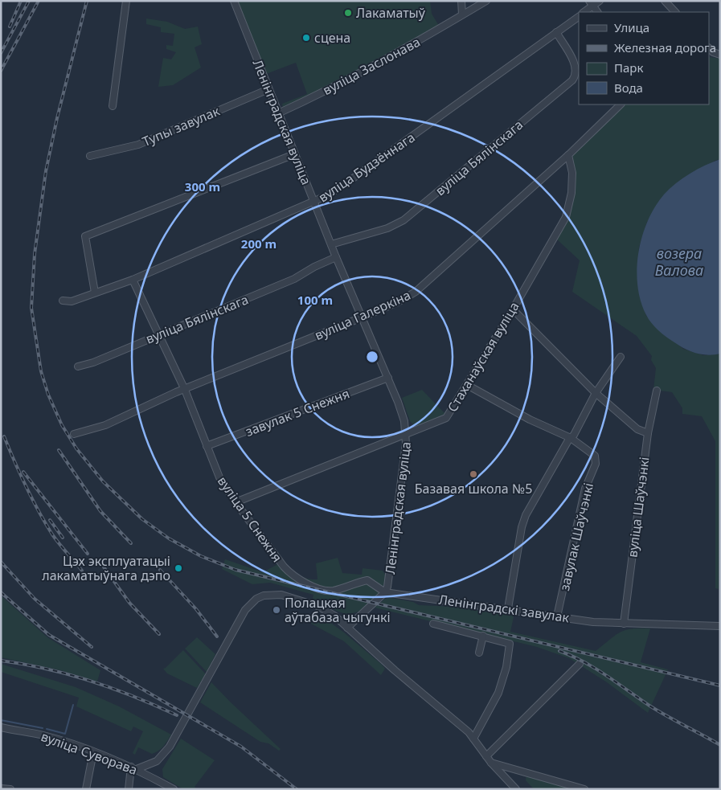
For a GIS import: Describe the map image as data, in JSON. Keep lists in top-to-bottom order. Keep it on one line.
{"streets":{"street":["вуліца Заслонава","Ленінградская вуліца","Тупы завулак","вуліца Бялінскага","вуліца Будзённага","вуліца Галеркіна","Стаханаўская вуліца","завулак 5 Снежня","вуліца Шаўчэнкі","вуліца 5 Снежня","завулак Шаўчэнкі","Ленінградскі завулак","вуліца Суворава"]},"crossings":[["вуліца Заслонава","Ленінградская вуліца"],["Ленінградская вуліца","Тупы завулак"],["Ленінградская вуліца","вуліца Бялінскага"],["Ленінградская вуліца","вуліца Будзённага"],["Ленінградская вуліца","вуліца Галеркіна"],["Ленінградская вуліца","Стаханаўская вуліца"],["Ленінградская вуліца","завулак 5 Снежня"],["Ленінградская вуліца","вуліца 5 Снежня"],["Ленінградская вуліца","Ленінградскі завулак"],["вуліца Бялінскага","вуліца Будзённага"],["вуліца Бялінскага","вуліца 5 Снежня"],["вуліца Будзённага","вуліца 5 Снежня"],["вуліца Галеркіна","Стаханаўская вуліца"],["вуліца Галеркіна","вуліца 5 Снежня"],["Стаханаўская вуліца","вуліца 5 Снежня"],["завулак 5 Снежня","вуліца 5 Снежня"],["вуліца Шаўчэнкі","Ленінградскі завулак"],["вуліца 5 Снежня","Ленінградскі завулак"],["завулак Шаўчэнкі","Ленінградскі завулак"]],"water":["возера Валова"],"places":["Лакаматыў","сцена","Базавая школа №5","Цэх эксплуатацыі лакаматыўнага дэпо","Полацкая аўтабаза чыгункі"],"legend":["Улица","Железная дорога","Парк","Вода"],"rings":["300 m","200 m","100 m"]}
